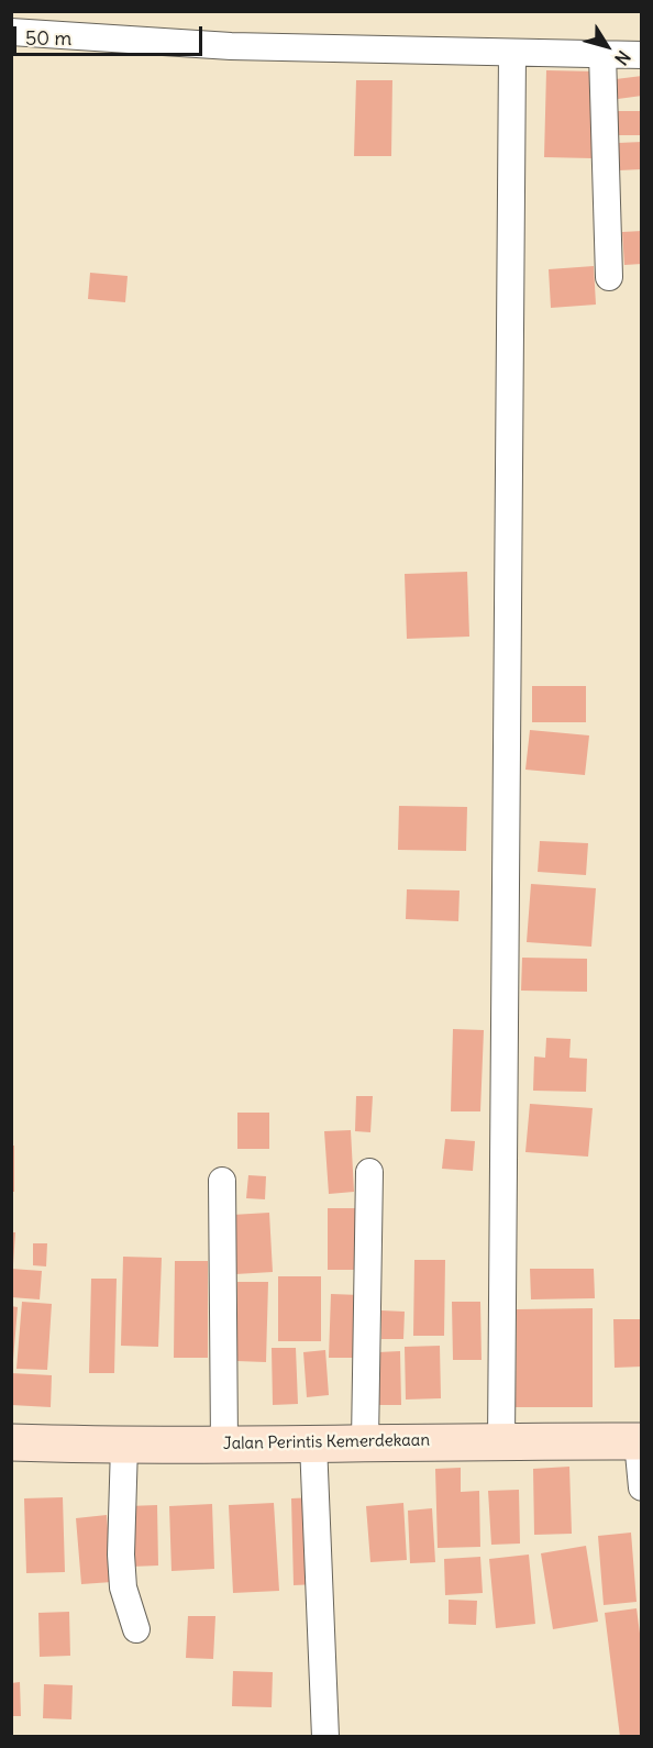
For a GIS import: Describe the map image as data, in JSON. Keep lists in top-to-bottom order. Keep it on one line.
{"streets":{"street":["Jalan Perintis Kemerdekaan"]},"scale_bar":"50 m","north":"bottom right"}
